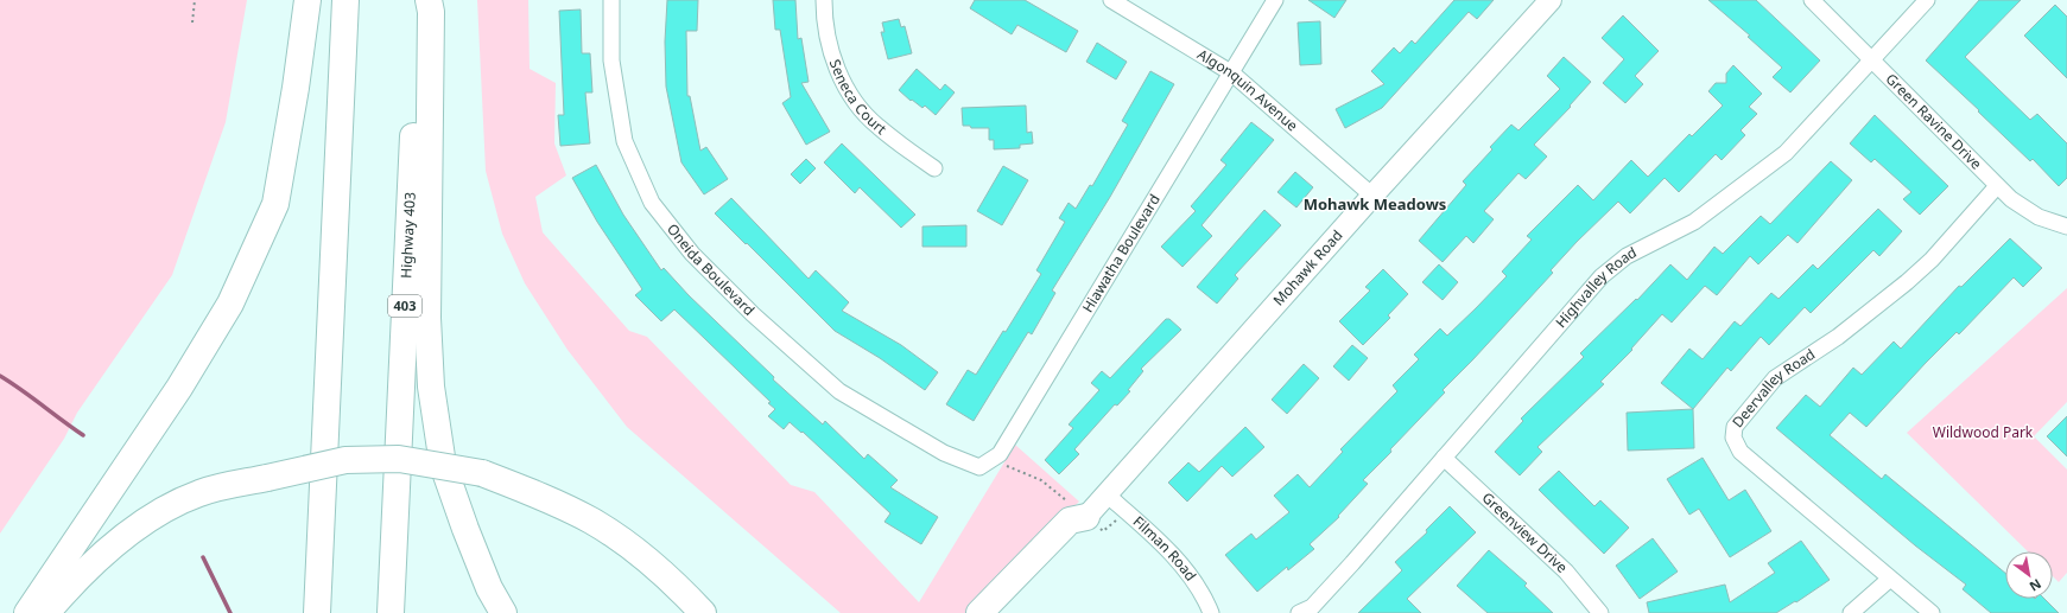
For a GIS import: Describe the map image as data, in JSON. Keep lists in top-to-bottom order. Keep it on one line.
{"streets":{"highway":["Highway 403","403"],"main road":["Mohawk Road"],"street":["Algonquin Avenue","Seneca Court","Green Ravine Drive","Hiawatha Boulevard","Oneida Boulevard","Highvalley Road","Deervalley Road","Greenview Drive","Filman Road"]},"crossings":[["Algonquin Avenue","Hiawatha Boulevard"],["Algonquin Avenue","Mohawk Road"],["Green Ravine Drive","Highvalley Road"],["Green Ravine Drive","Deervalley Road"],["Hiawatha Boulevard","Oneida Boulevard"],["Mohawk Road","Filman Road"],["Highvalley Road","Greenview Drive"]],"districts":["Mohawk Meadows"],"parks":["Wildwood Park"],"north":"bottom right"}
